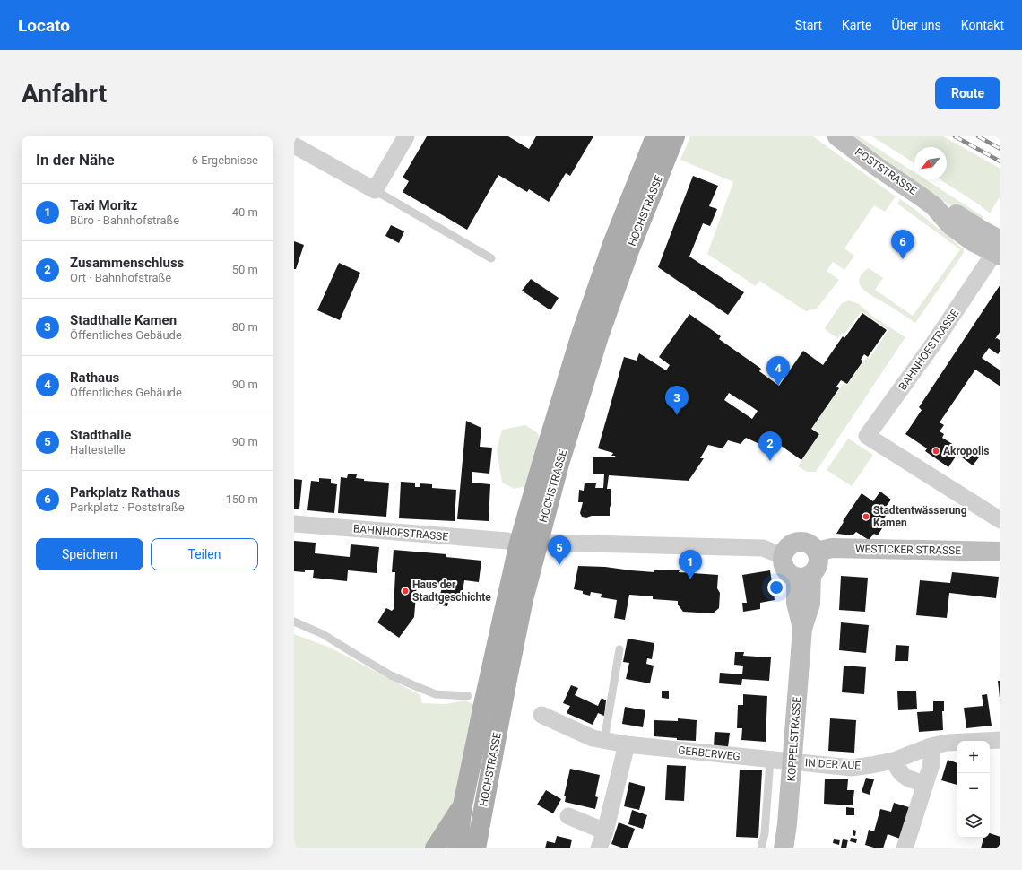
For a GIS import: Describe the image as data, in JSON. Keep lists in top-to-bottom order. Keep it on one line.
{"streets":{"main road":["HOCHSTRASSE"],"street":["POSTSTRASSE","BAHNHOFSTRASSE","WESTICKER STRASSE","KOPPELSTRASSE","GERBERWEG","IN DER AUE"]},"crossings":[["POSTSTRASSE","BAHNHOFSTRASSE"],["WESTICKER STRASSE","KOPPELSTRASSE"],["KOPPELSTRASSE","GERBERWEG"],["KOPPELSTRASSE","IN DER AUE"],["GERBERWEG","IN DER AUE"]],"places":["Akropolis","Stadtentwässerung Kamen","Haus der Stadtgeschichte"],"north":"bottom left","page":{"header":"Locato","nav":["Start","Karte","Über uns","Kontakt"],"buttons":["Route",["Speichern","Teilen"]],"title":"Anfahrt","heading":["In der Nähe","6 Ergebnisse"],"list":[{"mark":"1","name":"Taxi Moritz","note":"Büro · Bahnhofstraße","value":"40 m"},{"mark":"2","name":"Zusammenschluss","note":"Ort · Bahnhofstraße","value":"50 m"},{"mark":"3","name":"Stadthalle Kamen","note":"Öffentliches Gebäude","value":"80 m"},{"mark":"4","name":"Rathaus","note":"Öffentliches Gebäude","value":"90 m"},{"mark":"5","name":"Stadthalle","note":"Haltestelle","value":"90 m"},{"mark":"6","name":"Parkplatz Rathaus","note":"Parkplatz · Poststraße","value":"150 m"}],"pins":["6","4","3","2","5","1"],"map_buttons":["+","−"]}}
